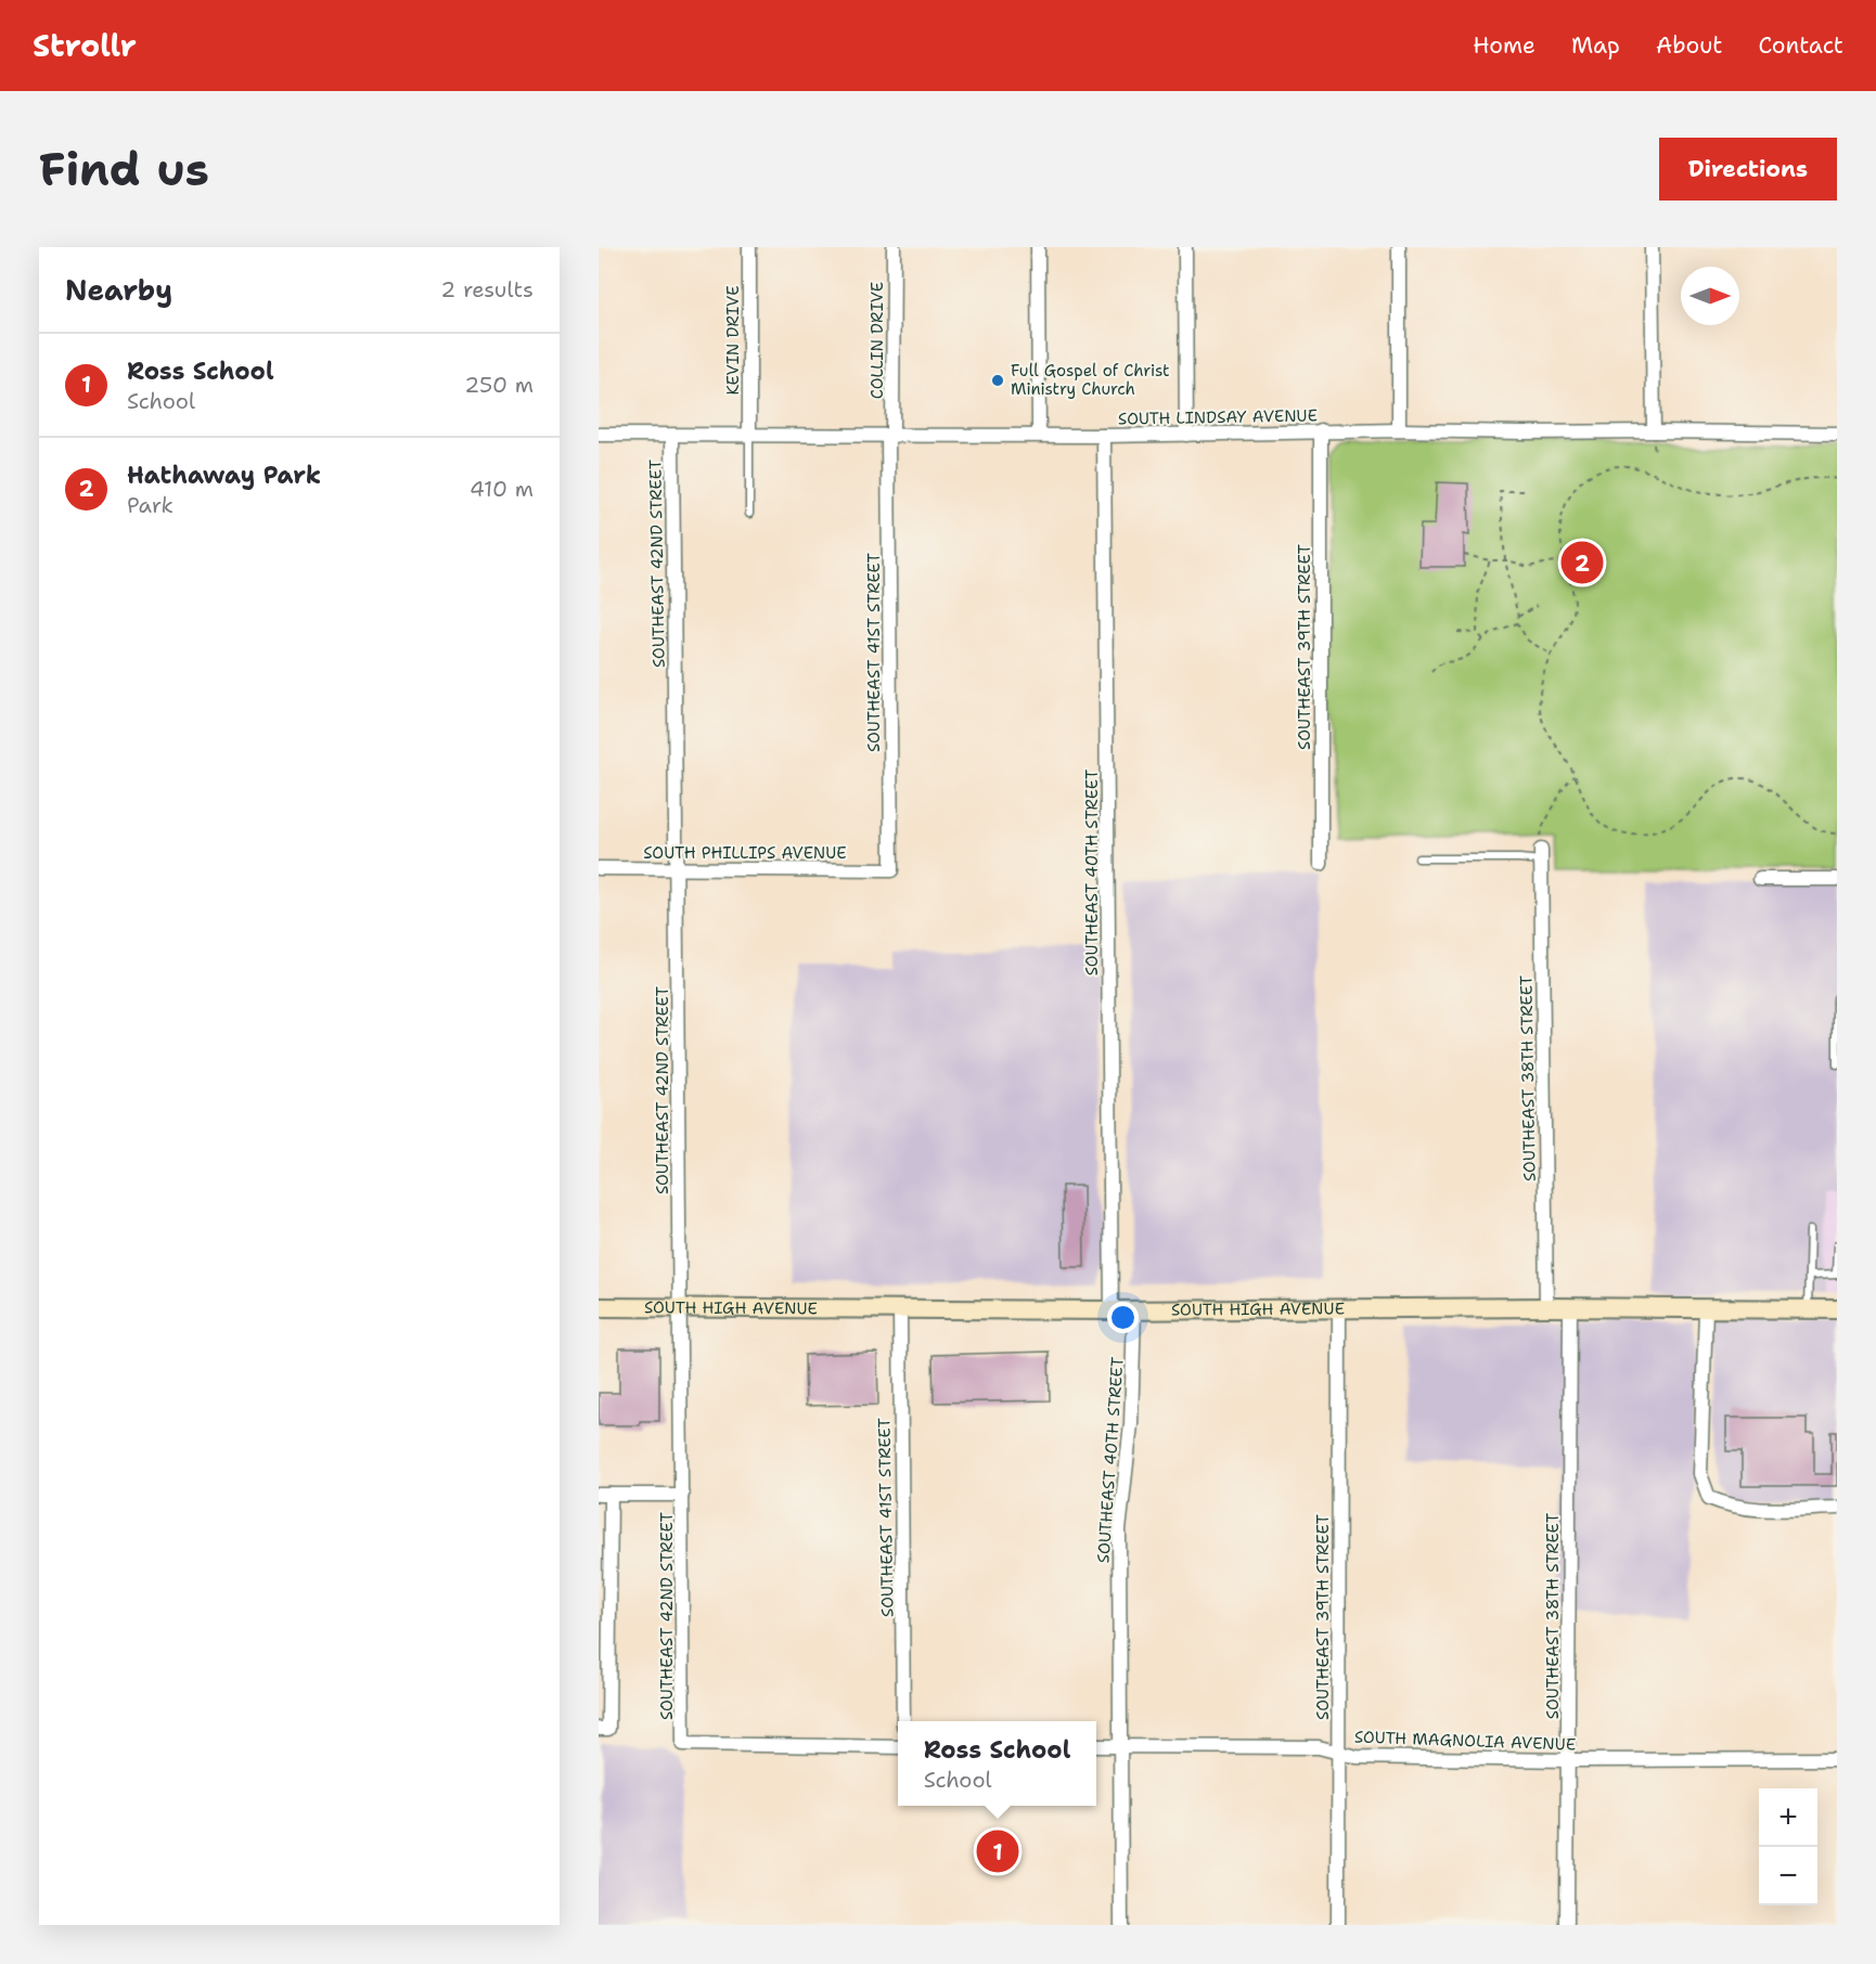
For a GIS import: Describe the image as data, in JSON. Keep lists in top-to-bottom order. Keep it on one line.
{"streets":{"street":["KEVIN DRIVE","COLLIN DRIVE","SOUTH LINDSAY AVENUE","SOUTHEAST 42ND STREET","SOUTHEAST 39TH STREET","SOUTHEAST 41ST STREET","SOUTH PHILLIPS AVENUE","SOUTHEAST 40TH STREET","SOUTHEAST 38TH STREET","SOUTH HIGH AVENUE","SOUTH MAGNOLIA AVENUE"]},"crossings":[["KEVIN DRIVE","SOUTH LINDSAY AVENUE"],["COLLIN DRIVE","SOUTH LINDSAY AVENUE"],["COLLIN DRIVE","SOUTHEAST 41ST STREET"],["SOUTH LINDSAY AVENUE","SOUTHEAST 42ND STREET"],["SOUTH LINDSAY AVENUE","SOUTHEAST 39TH STREET"],["SOUTH LINDSAY AVENUE","SOUTHEAST 41ST STREET"],["SOUTH LINDSAY AVENUE","SOUTHEAST 40TH STREET"],["SOUTHEAST 42ND STREET","SOUTH PHILLIPS AVENUE"],["SOUTHEAST 42ND STREET","SOUTH HIGH AVENUE"],["SOUTHEAST 39TH STREET","SOUTH HIGH AVENUE"],["SOUTHEAST 39TH STREET","SOUTH MAGNOLIA AVENUE"],["SOUTHEAST 41ST STREET","SOUTH PHILLIPS AVENUE"],["SOUTHEAST 41ST STREET","SOUTH HIGH AVENUE"],["SOUTHEAST 40TH STREET","SOUTH HIGH AVENUE"],["SOUTHEAST 40TH STREET","SOUTH MAGNOLIA AVENUE"],["SOUTHEAST 38TH STREET","SOUTH HIGH AVENUE"],["SOUTHEAST 38TH STREET","SOUTH MAGNOLIA AVENUE"]],"places":["Full Gospel of Christ Ministry Church"],"north":"right","page":{"header":"Strollr","nav":["Home","Map","About","Contact"],"buttons":"Directions","title":"Find us","heading":["Nearby","2 results"],"list":[{"mark":"1","name":"Ross School","note":"School","value":"250 m"},{"mark":"2","name":"Hathaway Park","note":"Park","value":"410 m"}],"pins":["2","1"],"popup":["Ross School","School"],"map_buttons":["+","−"]}}
